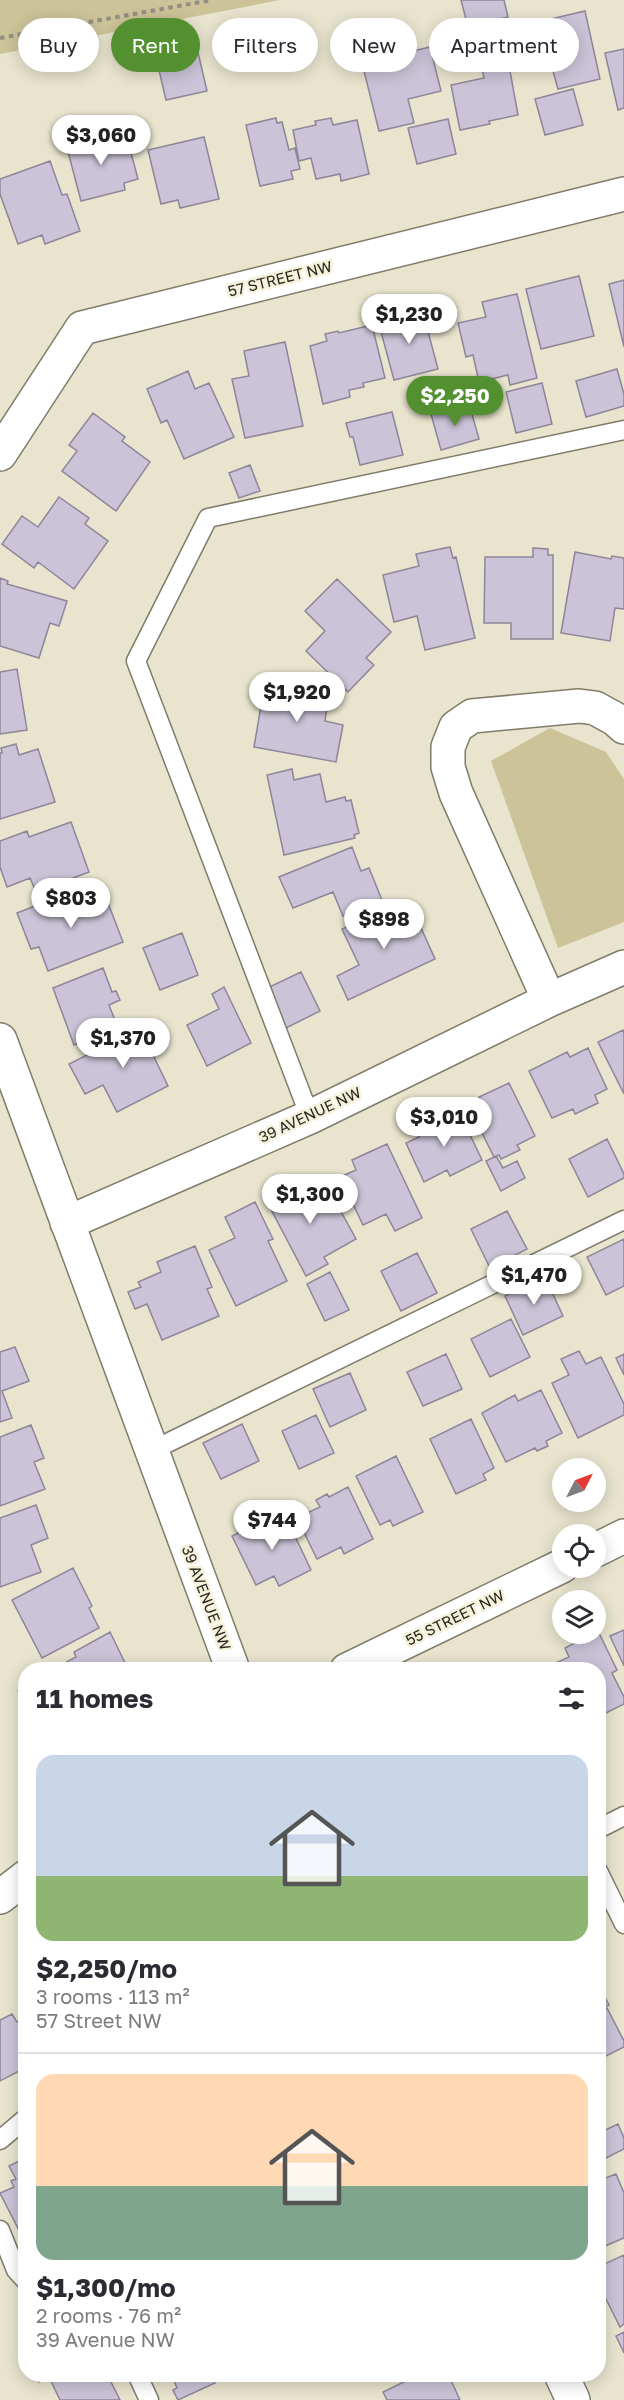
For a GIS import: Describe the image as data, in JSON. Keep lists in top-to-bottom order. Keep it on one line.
{"streets":{"street":["57 STREET NW","39 AVENUE NW","55 STREET NW"]},"north":"top right","page":{"chip":["Buy","Rent","Filters","New","Apartment"],"price":["$3,060","$1,230","$2,250","$1,920","$803","$898","$1,370","$3,010","$1,300","$1,470","$744"],"heading":"11 homes","list":[{"name":"$2,250/mo","note":"3 rooms · 113 m² · 57 Street NW"},{"name":"$1,300/mo","note":"2 rooms · 76 m² · 39 Avenue NW"}]}}
